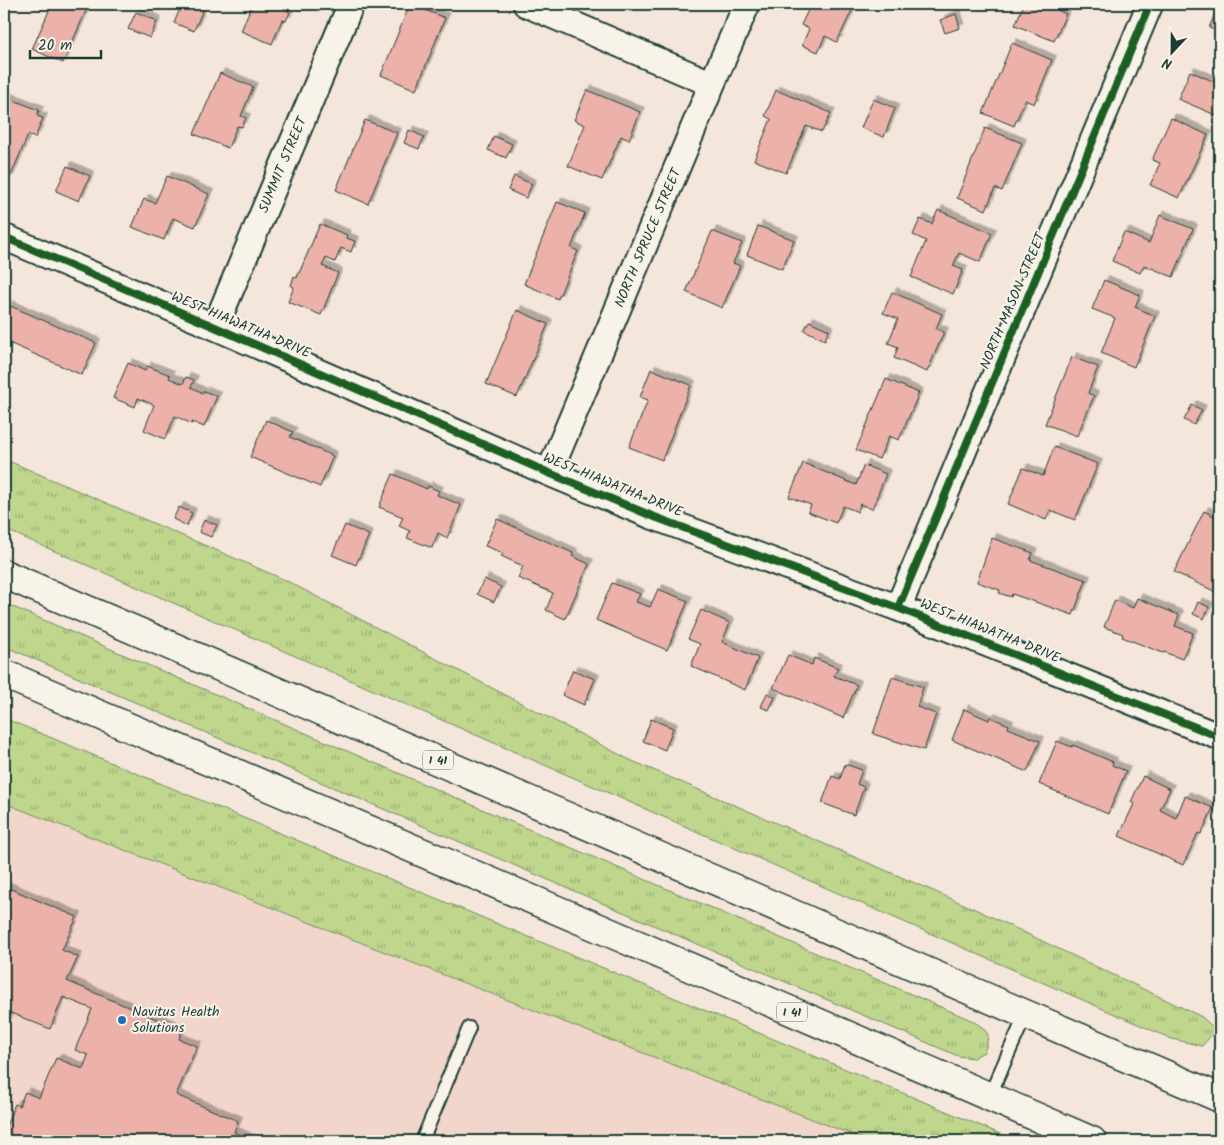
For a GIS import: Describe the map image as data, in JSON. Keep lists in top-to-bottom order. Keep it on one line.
{"streets":{"highway":["I 41"],"street":["SUMMIT STREET","NORTH SPRUCE STREET","NORTH MASON STREET","WEST HIAWATHA DRIVE"]},"crossings":[["SUMMIT STREET","WEST HIAWATHA DRIVE"],["NORTH SPRUCE STREET","WEST HIAWATHA DRIVE"],["NORTH MASON STREET","WEST HIAWATHA DRIVE"]],"places":["Navitus Health Solutions"],"scale_bar":"20 m","north":"bottom"}
